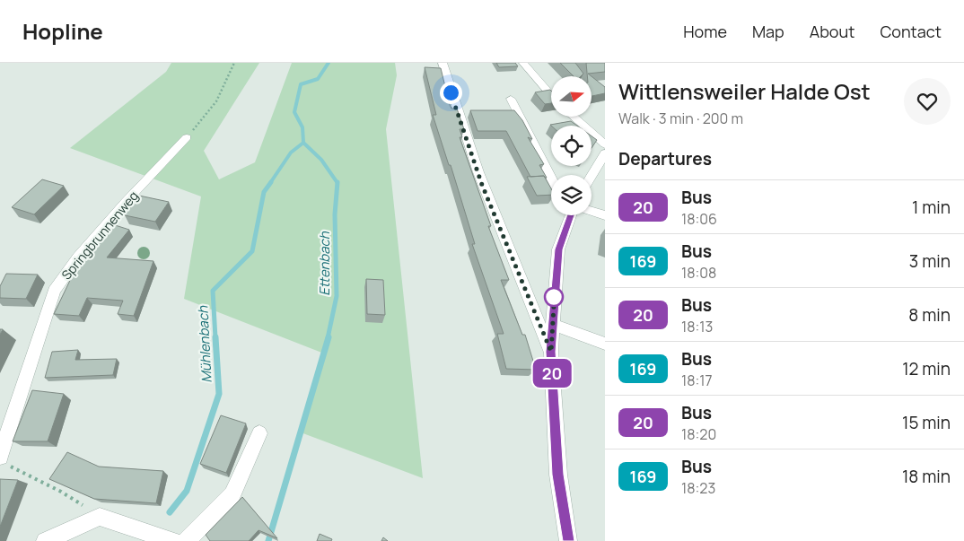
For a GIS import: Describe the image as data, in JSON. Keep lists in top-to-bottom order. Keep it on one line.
{"streets":{"street":["Springbrunnenweg"]},"water":["Ettenbach","Mühlenbach"],"lines":["bus line 20"],"north":"right","page":{"header":"Hopline","nav":["Home","Map","About","Contact"],"on_map":"20","heading":[["Wittlensweiler Halde Ost","Walk · 3 min · 200 m"],"Departures"],"list":[{"mark":"20","name":"Bus","note":"18:06","value":"1 min"},{"mark":"169","name":"Bus","note":"18:08","value":"3 min"},{"mark":"20","name":"Bus","note":"18:13","value":"8 min"},{"mark":"169","name":"Bus","note":"18:17","value":"12 min"},{"mark":"20","name":"Bus","note":"18:20","value":"15 min"},{"mark":"169","name":"Bus","note":"18:23","value":"18 min"}]}}
